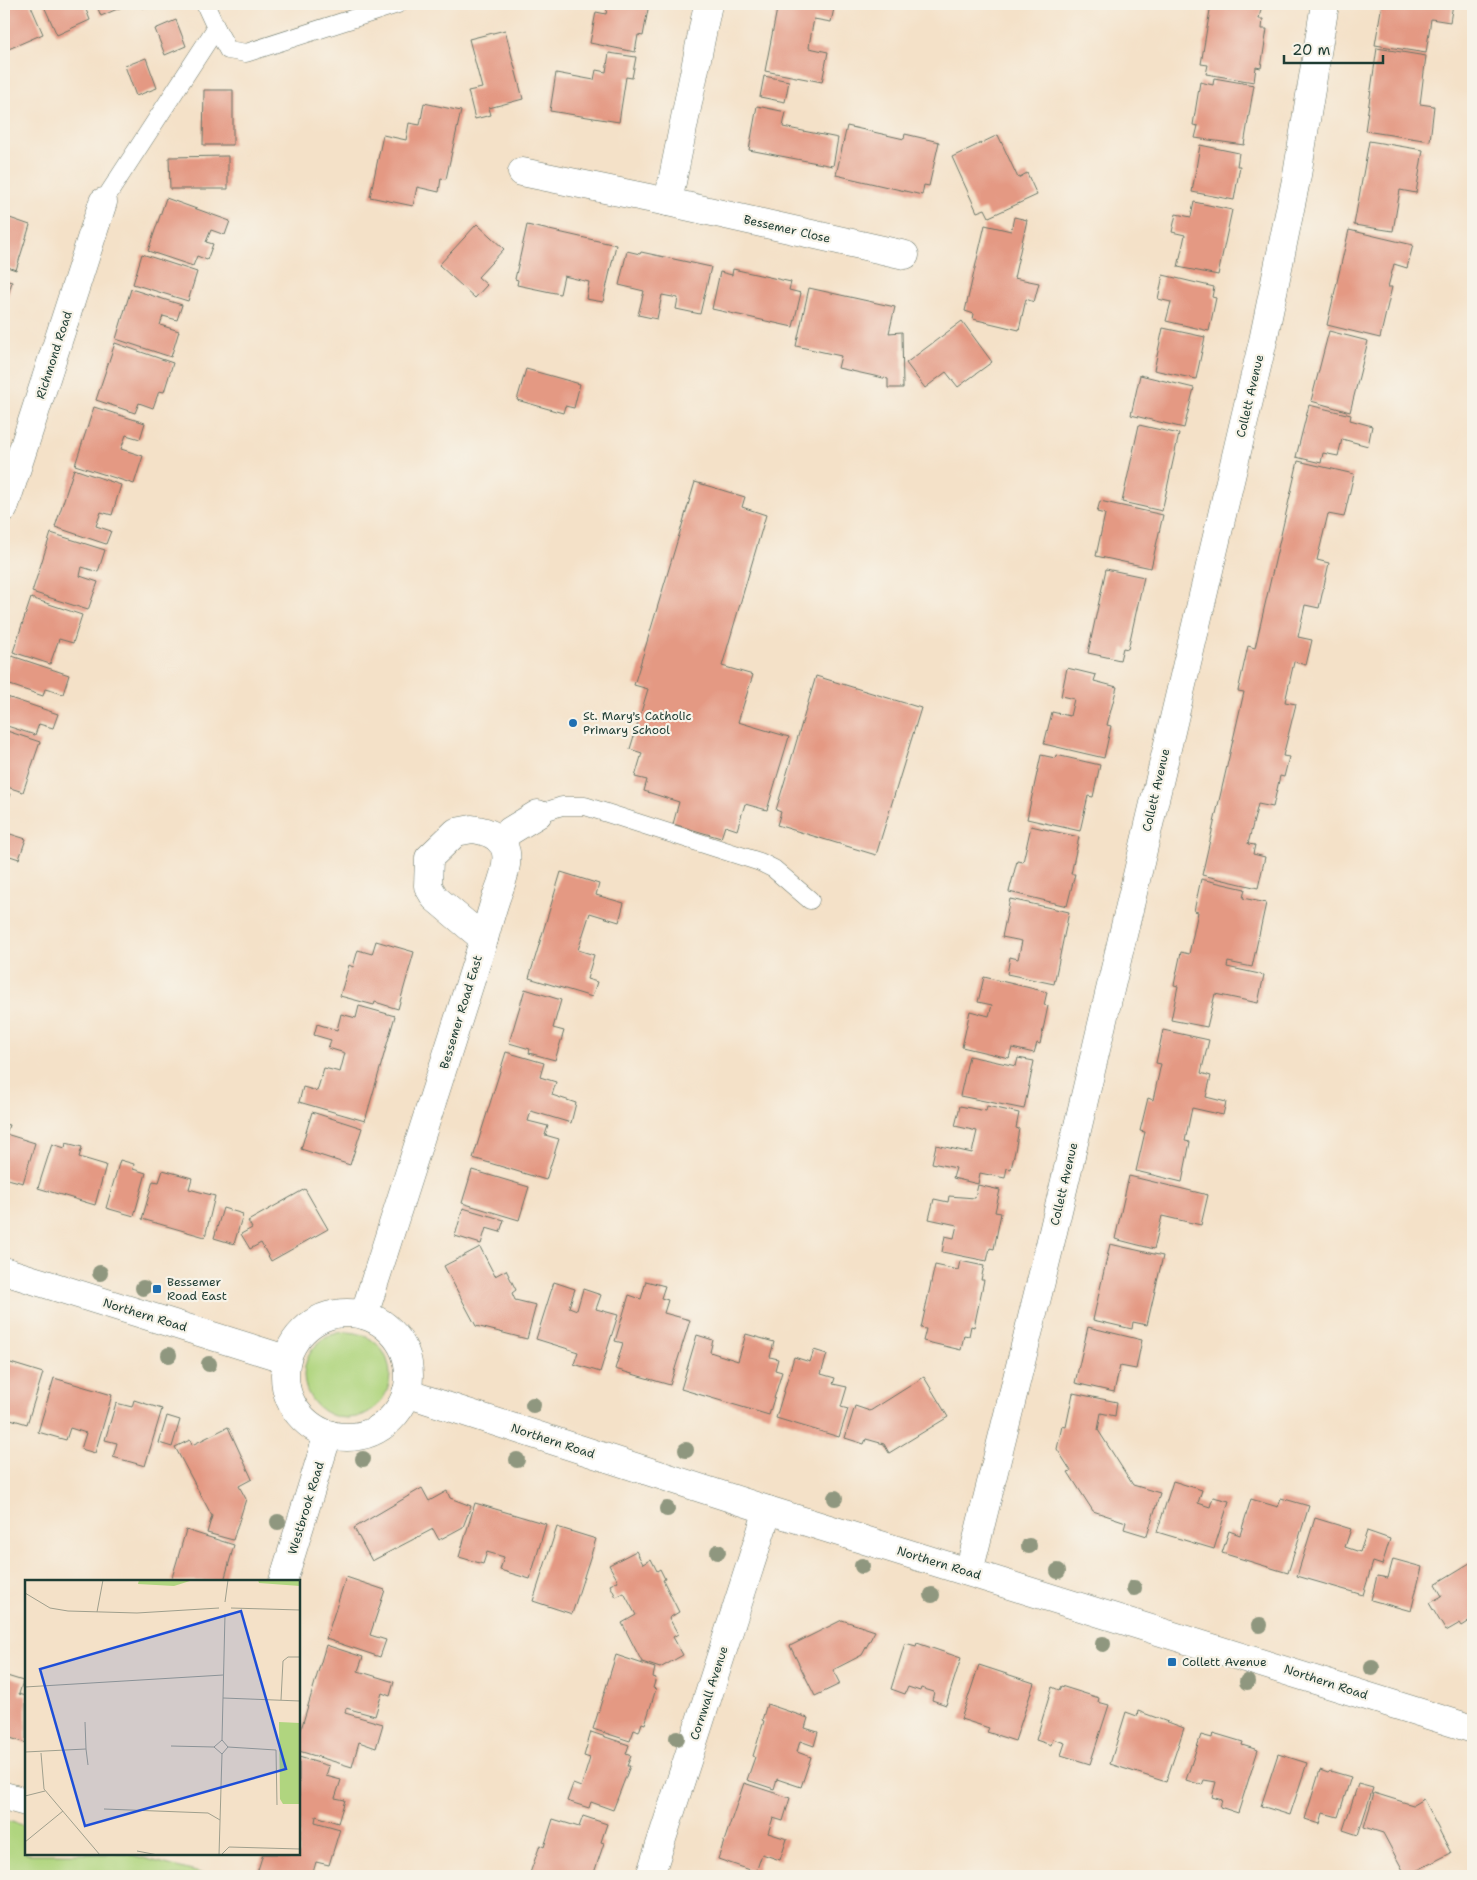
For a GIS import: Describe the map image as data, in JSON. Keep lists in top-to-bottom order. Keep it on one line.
{"streets":{"street":["Bessemer Close","Richmond Road","Collett Avenue","Bessemer Road East","Northern Road","Westbrook Road","Cornwall Avenue"]},"crossings":[["Collett Avenue","Northern Road"],["Bessemer Road East","Northern Road"],["Bessemer Road East","Westbrook Road"],["Northern Road","Westbrook Road"],["Northern Road","Cornwall Avenue"]],"places":{"other":["St. Mary's Catholic Primary School"],"transit":["Bessemer Road East","Collett Avenue"]},"scale_bar":"20 m"}
